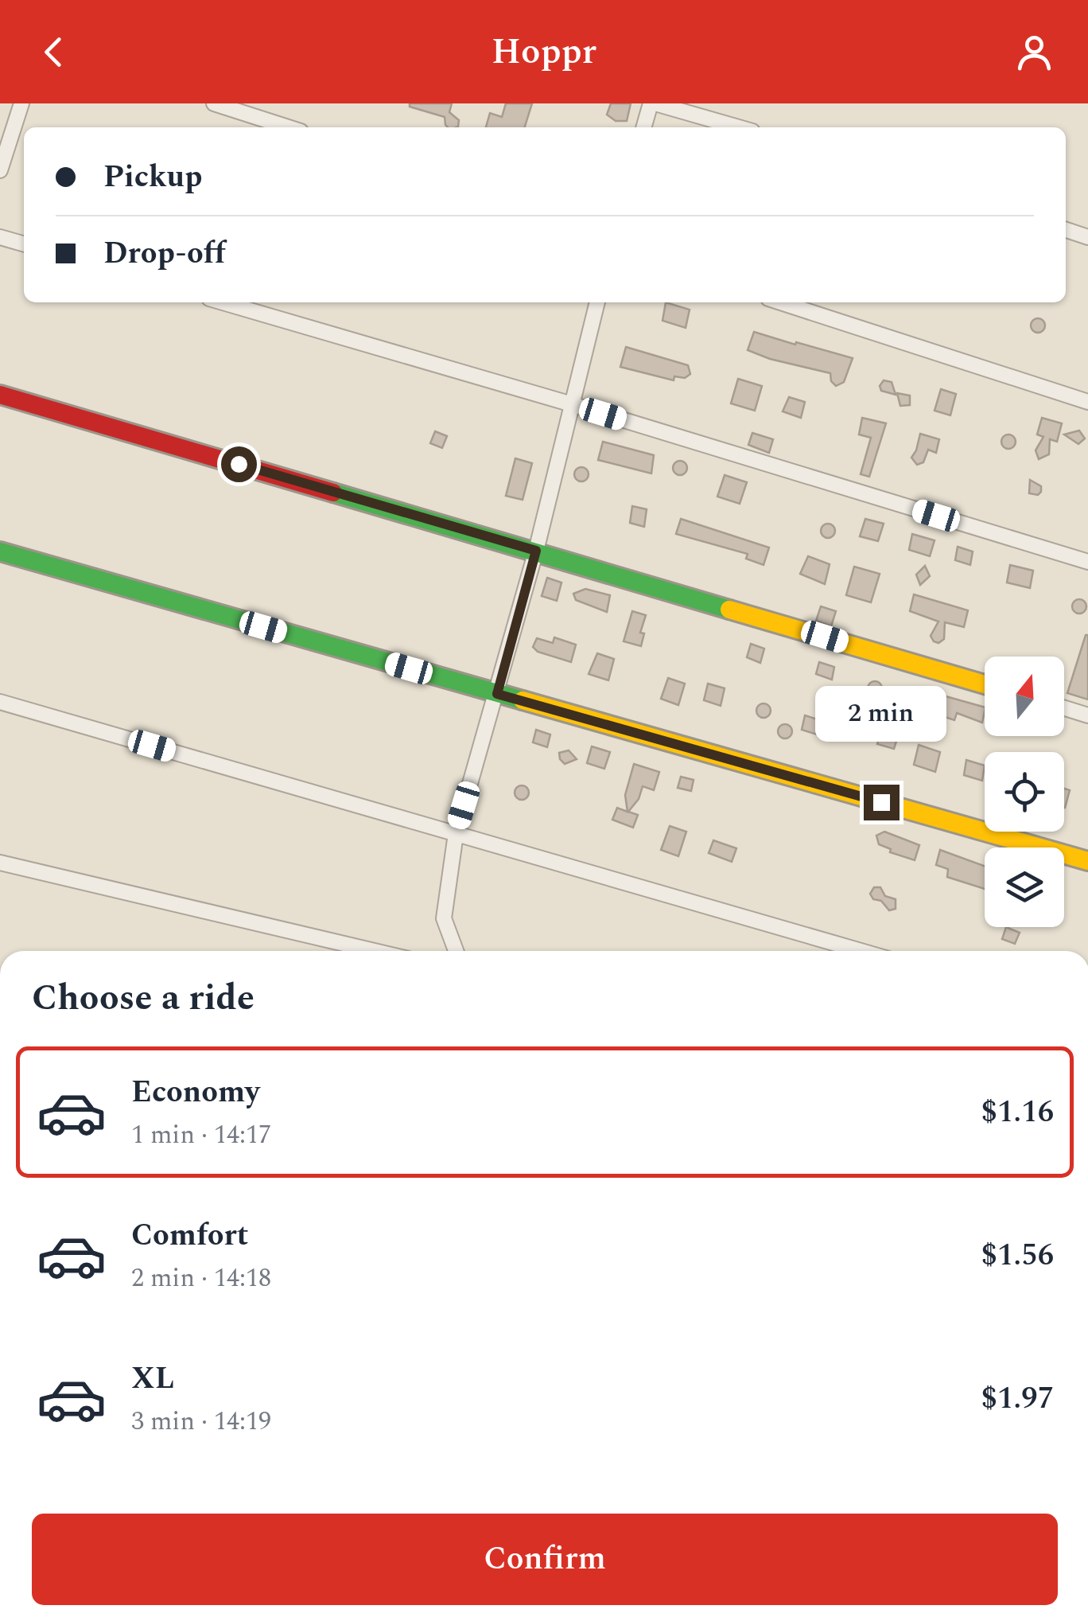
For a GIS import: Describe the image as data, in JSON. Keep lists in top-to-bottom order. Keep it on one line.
{"north":"top","page":{"header":"Hoppr","banner":["Pickup","Drop-off"],"bubble":"2 min","heading":"Choose a ride","list":[{"name":"Economy","note":"1 min · 14:17","value":"$1.16"},{"name":"Comfort","note":"2 min · 14:18","value":"$1.56"},{"name":"XL","note":"3 min · 14:19","value":"$1.97"}],"buttons":"Confirm"}}
